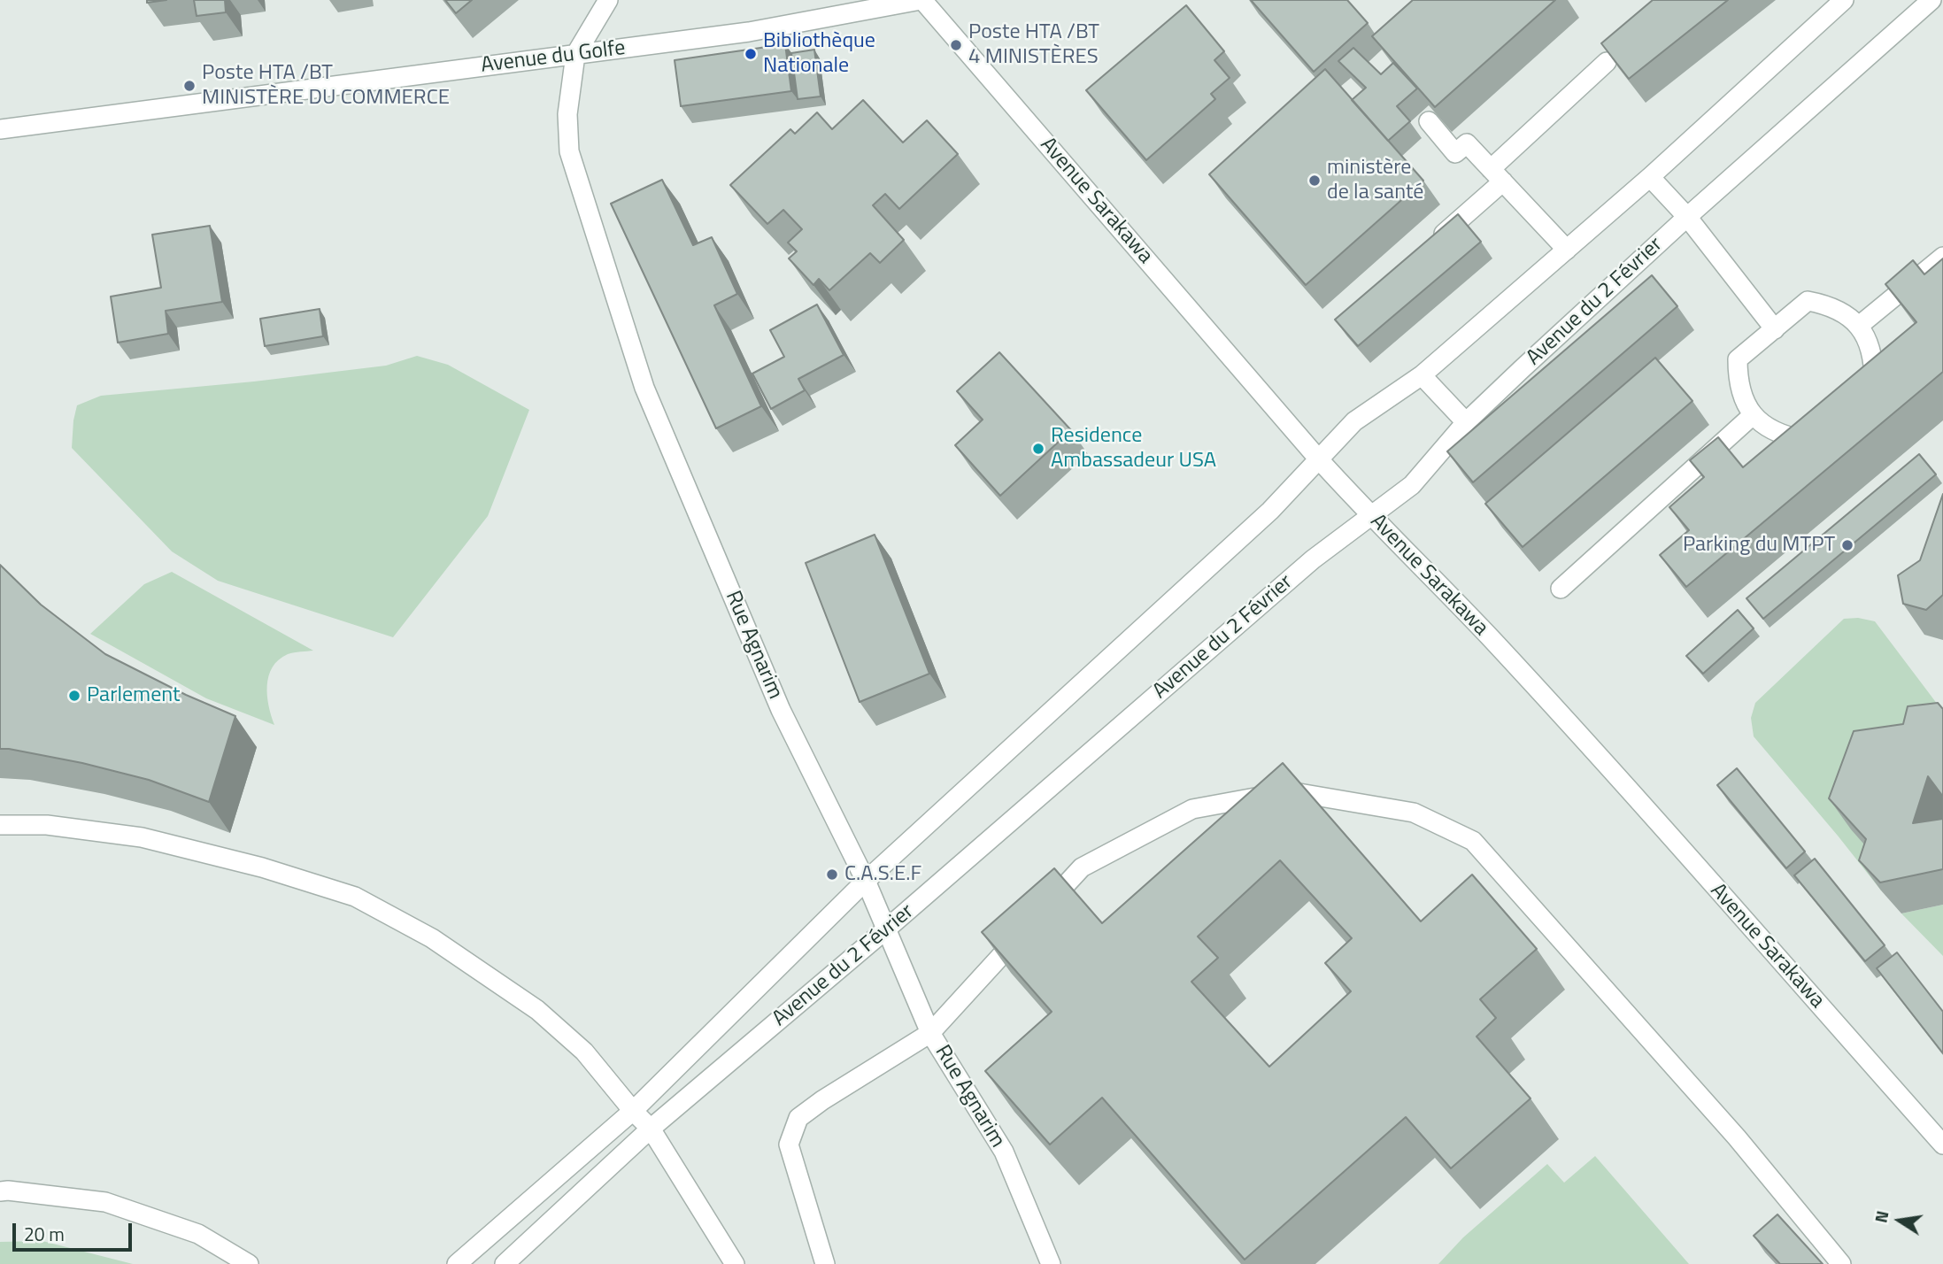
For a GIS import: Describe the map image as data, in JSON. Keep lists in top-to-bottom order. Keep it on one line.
{"streets":{"street":["Avenue du Golfe","Avenue Sarakawa","Avenue du 2 Février","Rue Agnarim"]},"crossings":[["Avenue du Golfe","Avenue Sarakawa"],["Avenue du Golfe","Rue Agnarim"],["Avenue Sarakawa","Avenue du 2 Février"],["Avenue du 2 Février","Rue Agnarim"]],"places":["Poste HTA /BT 4 MINISTÈRES","Bibliothèque Nationale","Poste HTA /BT MINISTÈRE DU COMMERCE","ministère de la santé","Residence Ambassadeur USA","Parking du MTPT","Parlement","C.A.S.E.F"],"scale_bar":"20 m","north":"left"}
